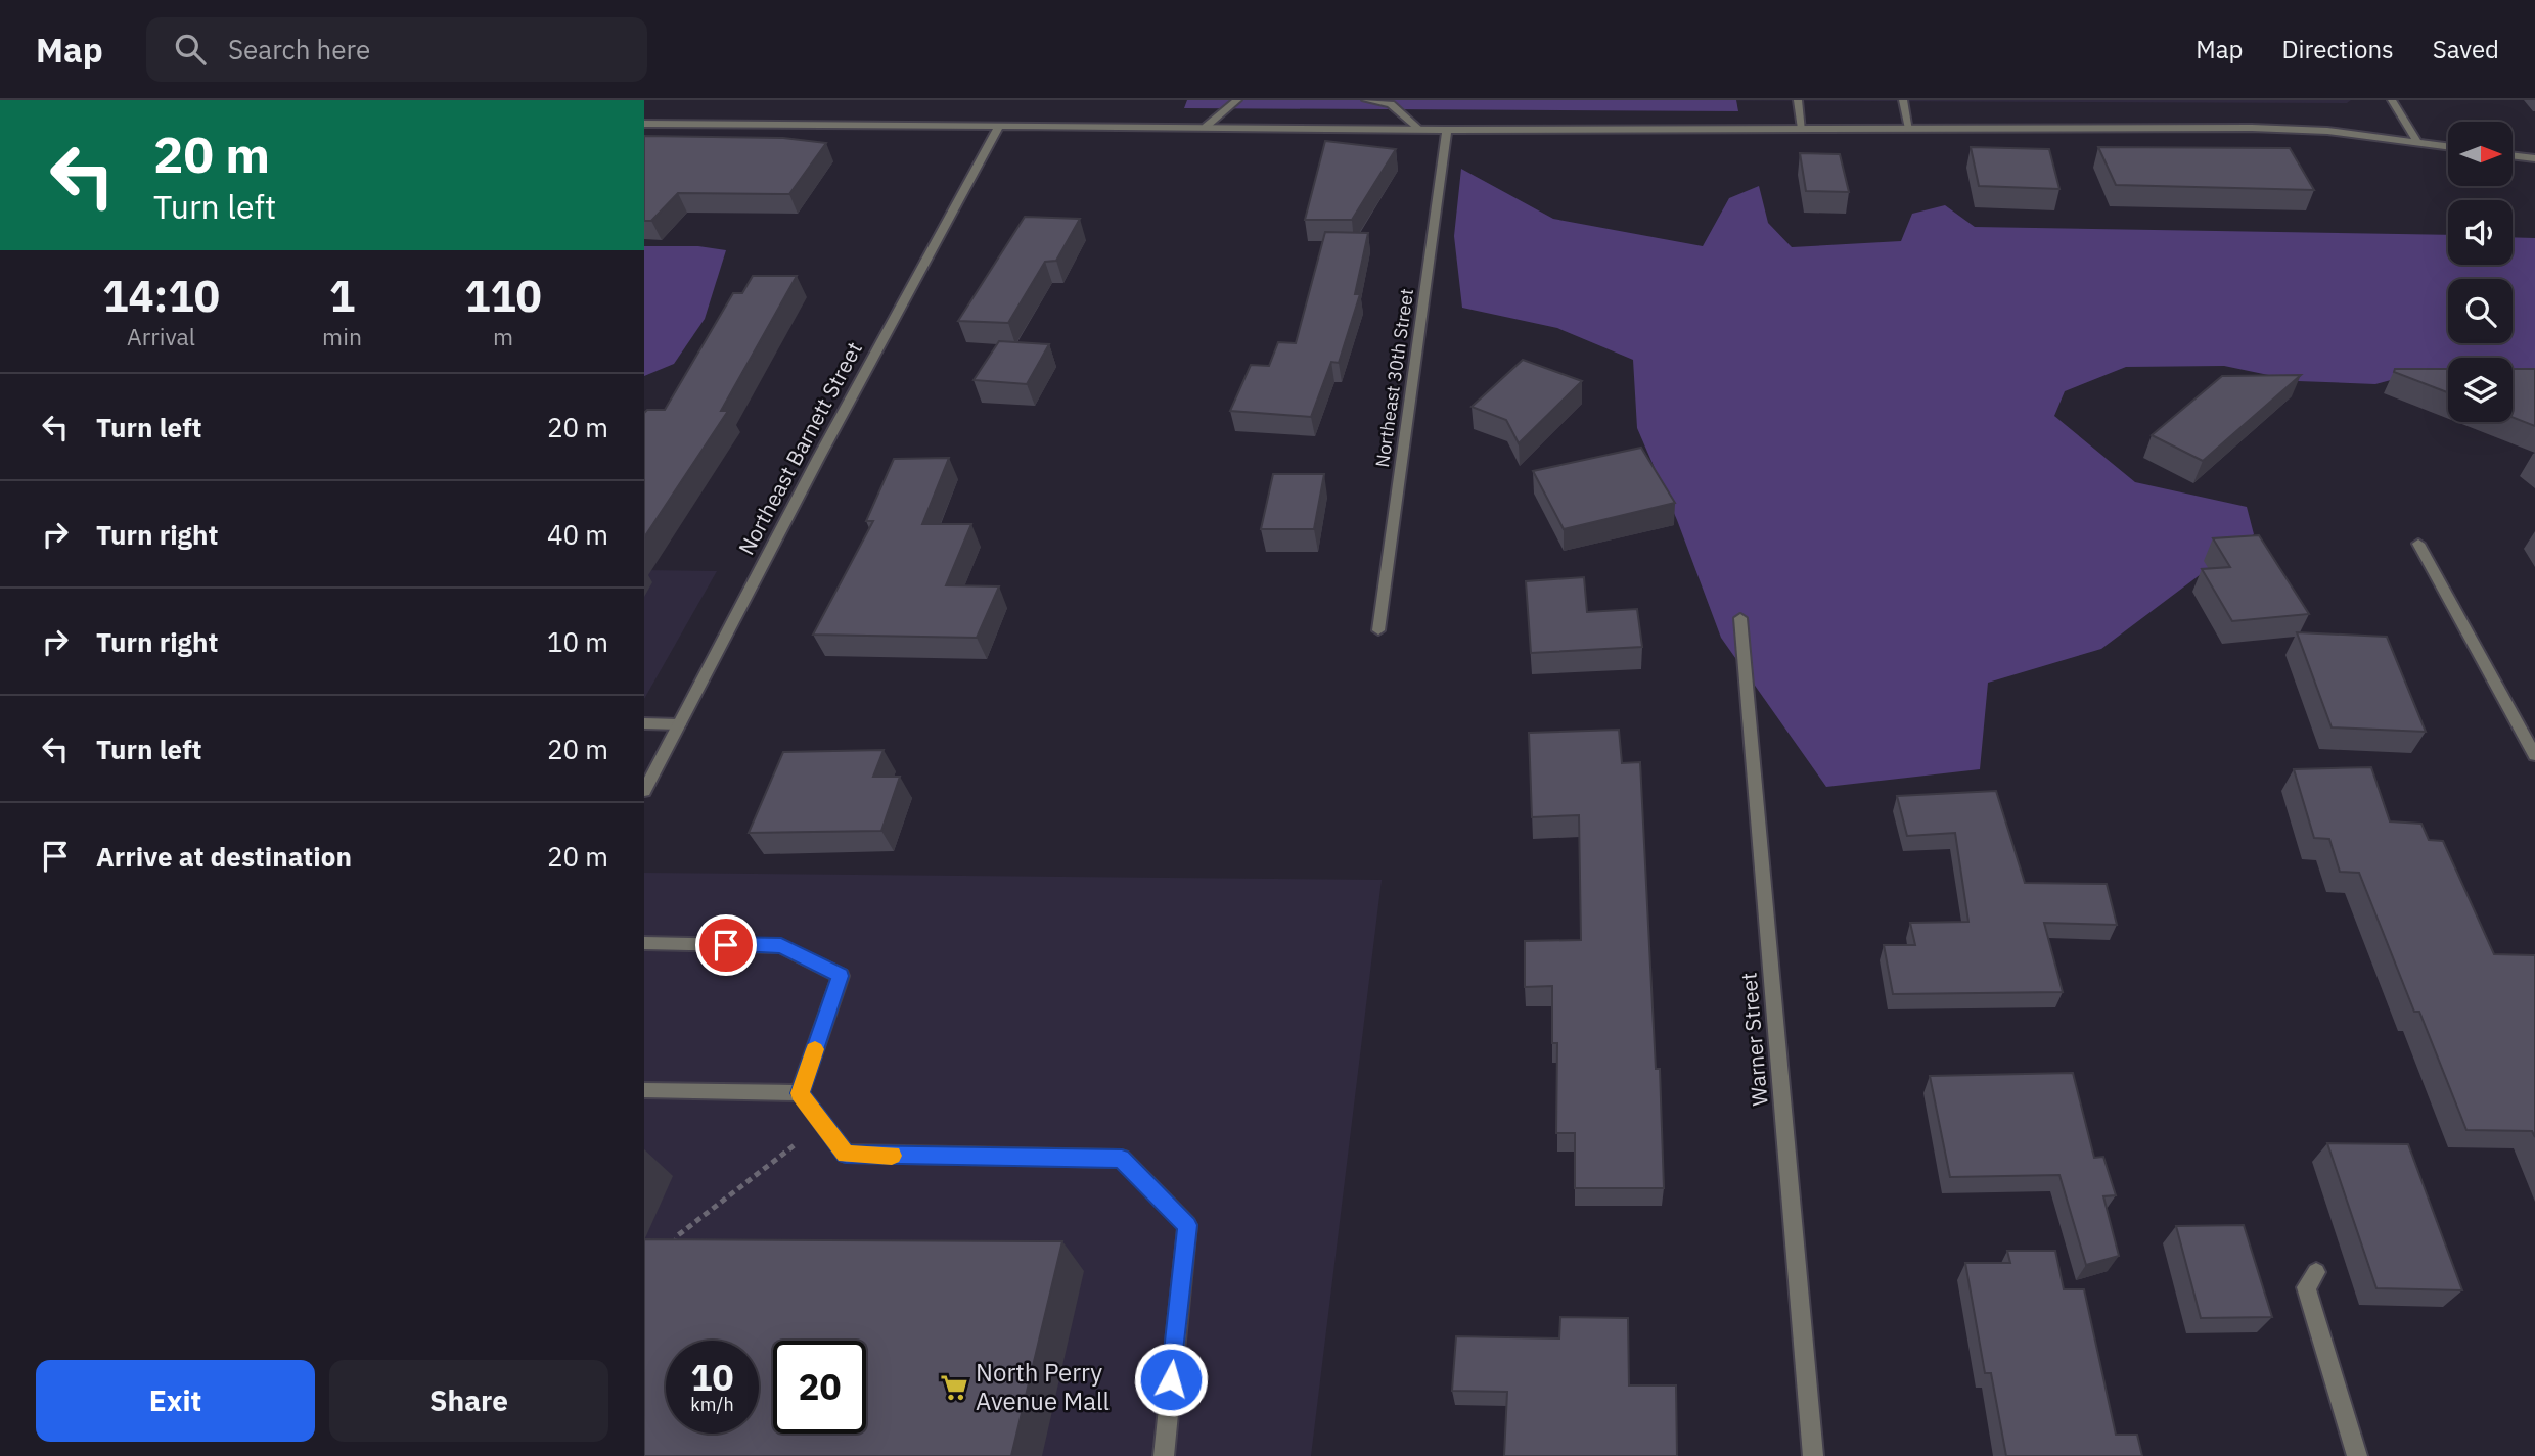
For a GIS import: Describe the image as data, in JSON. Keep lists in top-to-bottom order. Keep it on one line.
{"streets":{"street":["Northeast 30th Street","Northeast Barnett Street","Warner Street"]},"places":{"supermarket":["North Perry Avenue Mall"]},"north":"right","page":{"header":"Map","search":"Search here","nav":["Map","Directions","Saved"],"turn":["20 m","Turn left"],"eta":["14:10","Arrival","1","min","110","m"],"list":[{"name":"Turn left","value":"20 m"},{"name":"Turn right","value":"40 m"},{"name":"Turn right","value":"10 m"},{"name":"Turn left","value":"20 m"},{"name":"Arrive at destination","value":"20 m"}],"speed":"10 km/h","limit":"20","buttons":["Exit","Share"]}}
